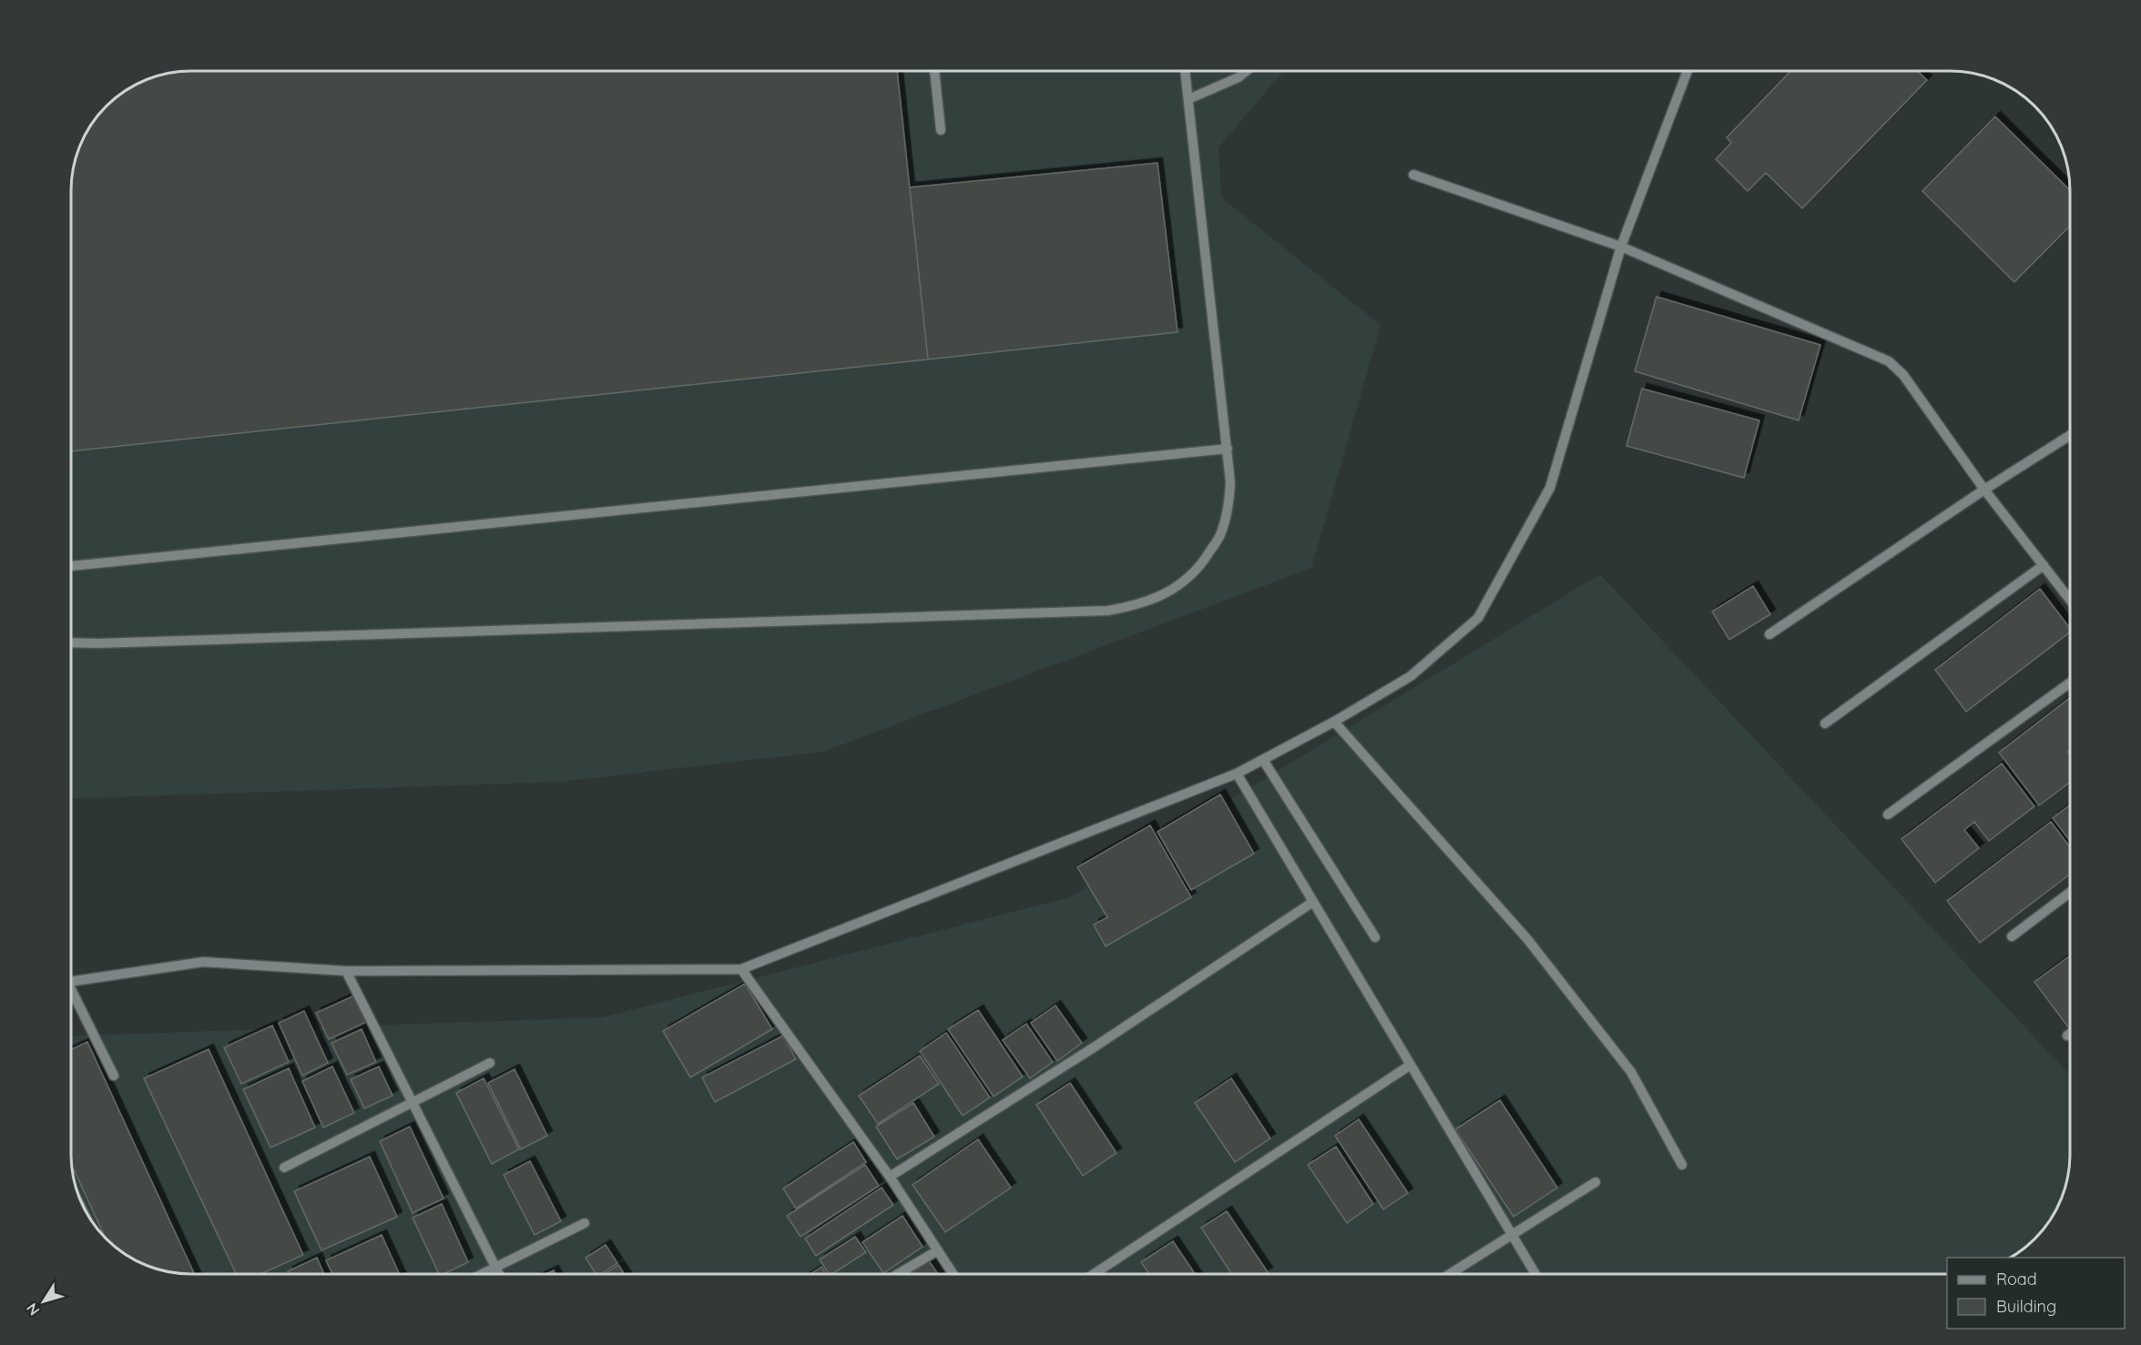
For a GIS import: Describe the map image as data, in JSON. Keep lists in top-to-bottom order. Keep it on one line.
{"legend":["Road","Building"],"north":"bottom left"}
